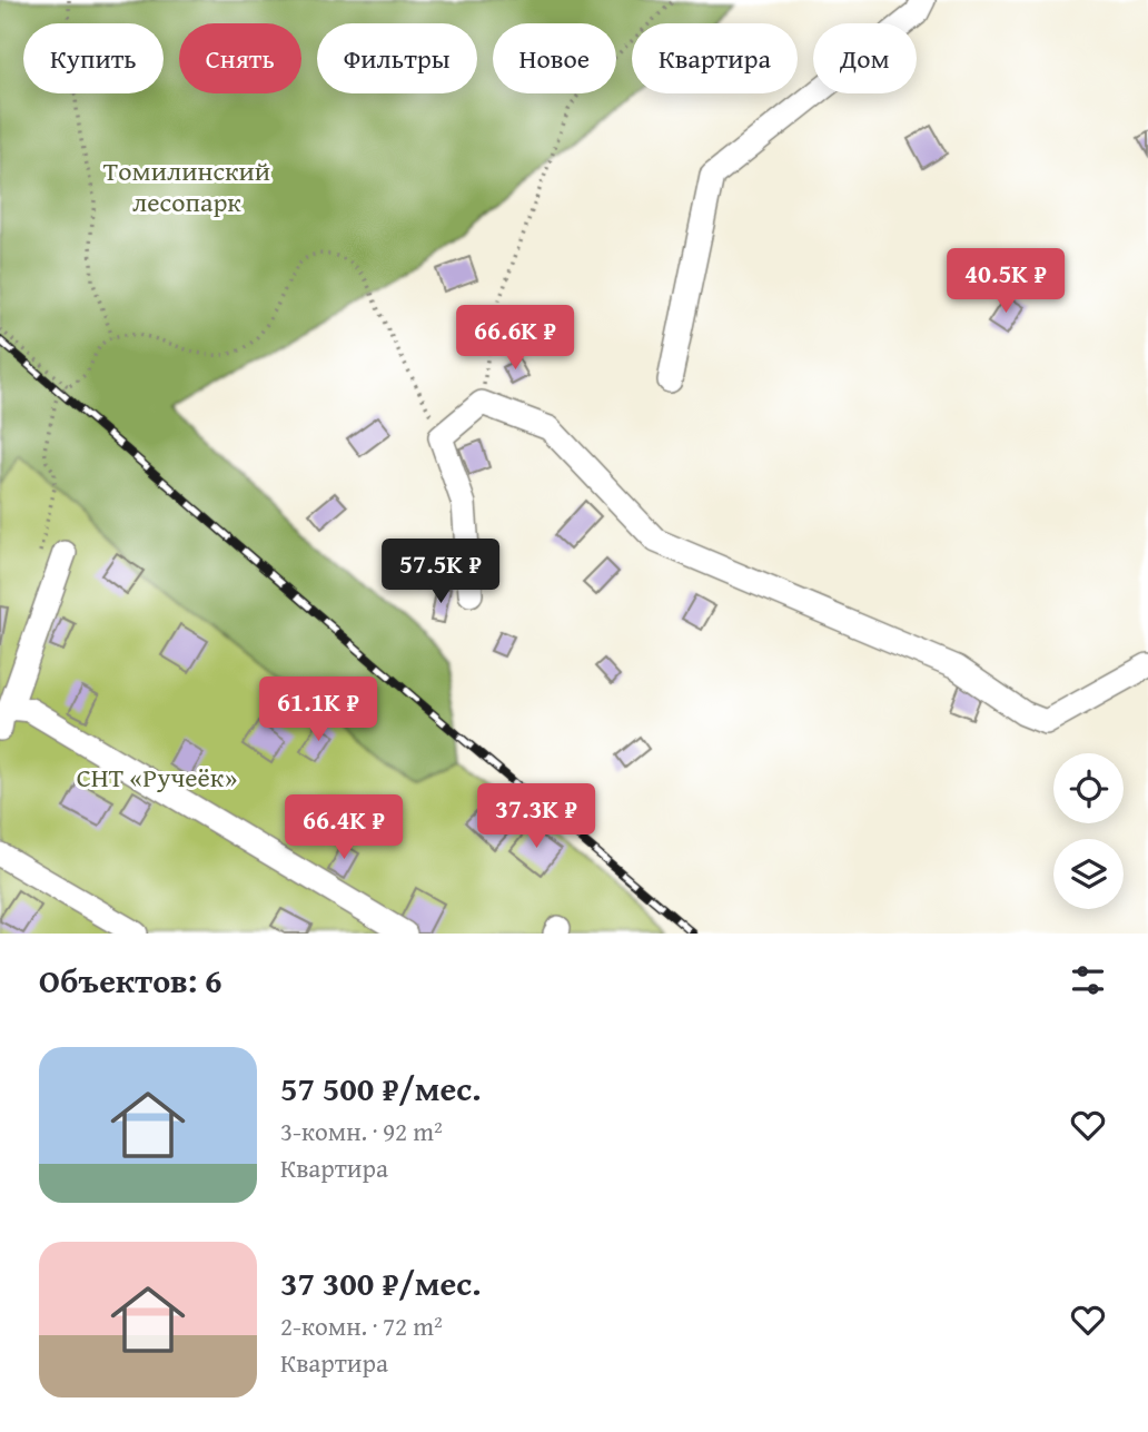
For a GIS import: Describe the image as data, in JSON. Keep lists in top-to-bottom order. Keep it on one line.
{"parks":["Томилинский лесопарк","СНТ «Ручеёк»"],"page":{"chip":["Купить","Снять","Фильтры","Новое","Квартира","Дом"],"price":["40.5K ₽","66.6K ₽","57.5K ₽","61.1K ₽","37.3K ₽","66.4K ₽"],"heading":"Объектов: 6","list":[{"name":"57 500 ₽/мес.","note":"3-комн. · 92 m² · Квартира"},{"name":"37 300 ₽/мес.","note":"2-комн. · 72 m² · Квартира"}]}}
